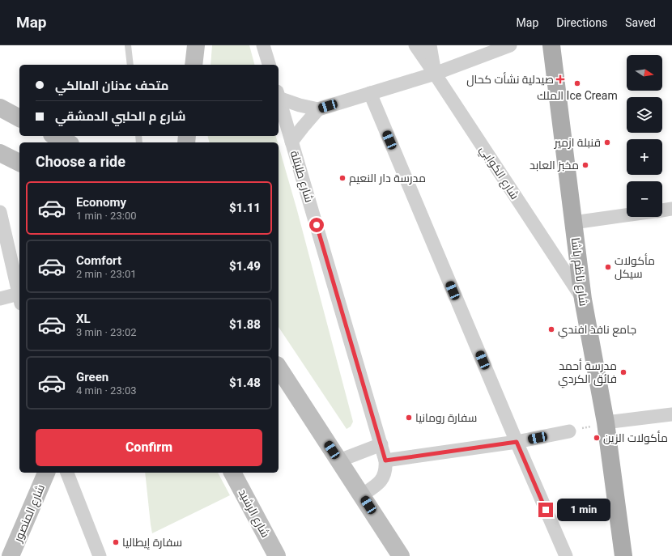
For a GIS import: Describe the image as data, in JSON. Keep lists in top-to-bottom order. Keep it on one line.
{"streets":{"main road":["شارع ناظم باشا","شارع المنصور","شارع الرشيد"],"street":["شارع الكوابي","شارع طليتلة"]},"crossings":[["شارع الكوابي","شارع ناظم باشا"]],"places":{"health":["صيدلية نشأت كحال"],"other":["الملك Ice Cream","قنبلة ازمير","مخبز العابد","مدرسة دار النعيم","مأكولات سيكل","جامع نافذ افندي","مدرسة أحمد فائق الكردي","سفارة رومانيا","مأكولات الزين","سفارة إيطاليا"]},"north":"right","page":{"header":"Map","nav":["Map","Directions","Saved"],"map_buttons":["+","−"],"banner":["متحف عدنان المالكي","شارع م الحلبي الدمشقي"],"heading":"Choose a ride","list":[{"name":"Economy","note":"1 min · 23:00","value":"$1.11"},{"name":"Comfort","note":"2 min · 23:01","value":"$1.49"},{"name":"XL","note":"3 min · 23:02","value":"$1.88"},{"name":"Green","note":"4 min · 23:03","value":"$1.48"}],"buttons":"Confirm","bubble":"1 min"}}
